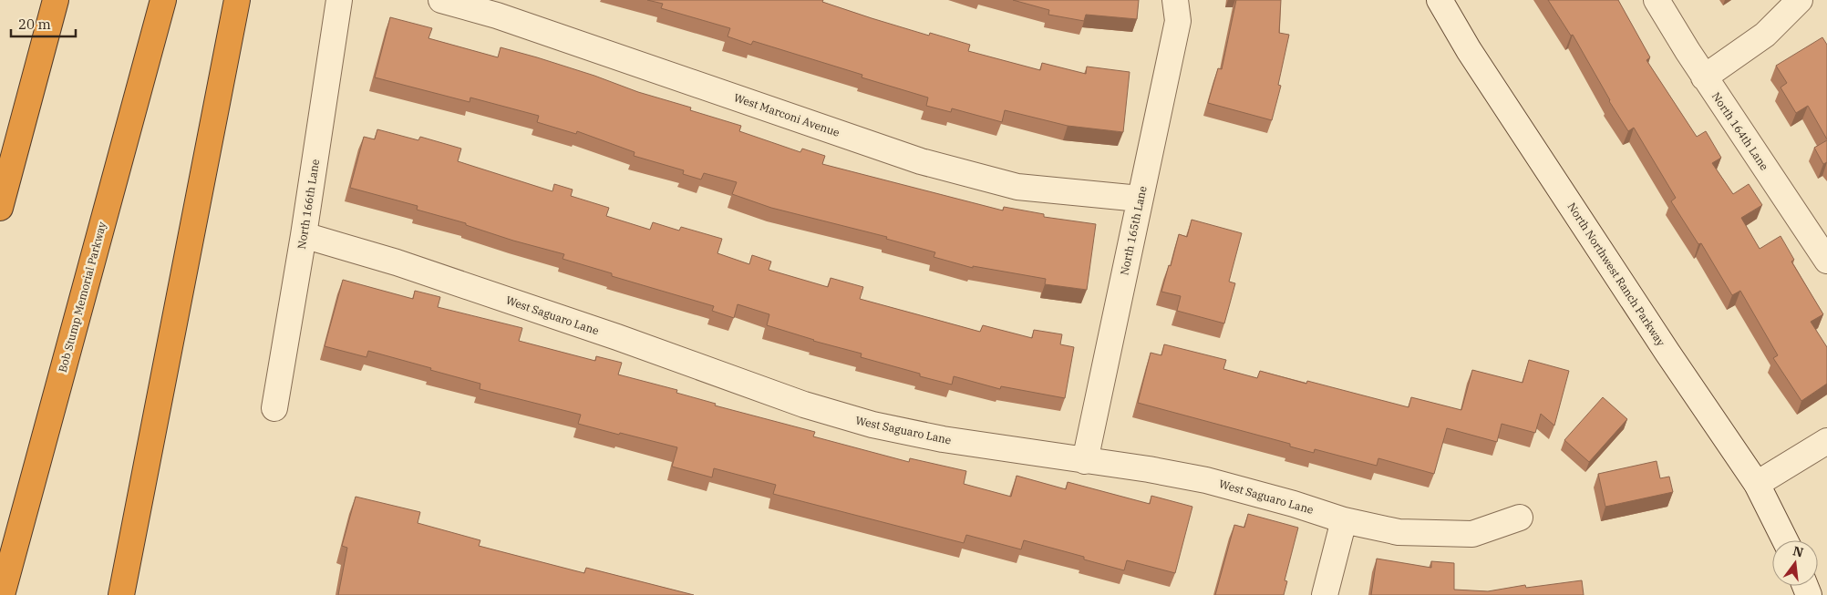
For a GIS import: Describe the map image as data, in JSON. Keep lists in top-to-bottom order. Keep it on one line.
{"streets":{"highway":["Bob Stump Memorial Parkway"],"street":["West Marconi Avenue","North 164th Lane","North 166th Lane","North 165th Lane","North Northwest Ranch Parkway","West Saguaro Lane"]},"crossings":[["West Marconi Avenue","North 165th Lane"],["North 166th Lane","West Saguaro Lane"],["North 165th Lane","West Saguaro Lane"]],"scale_bar":"20 m","north":"top"}
